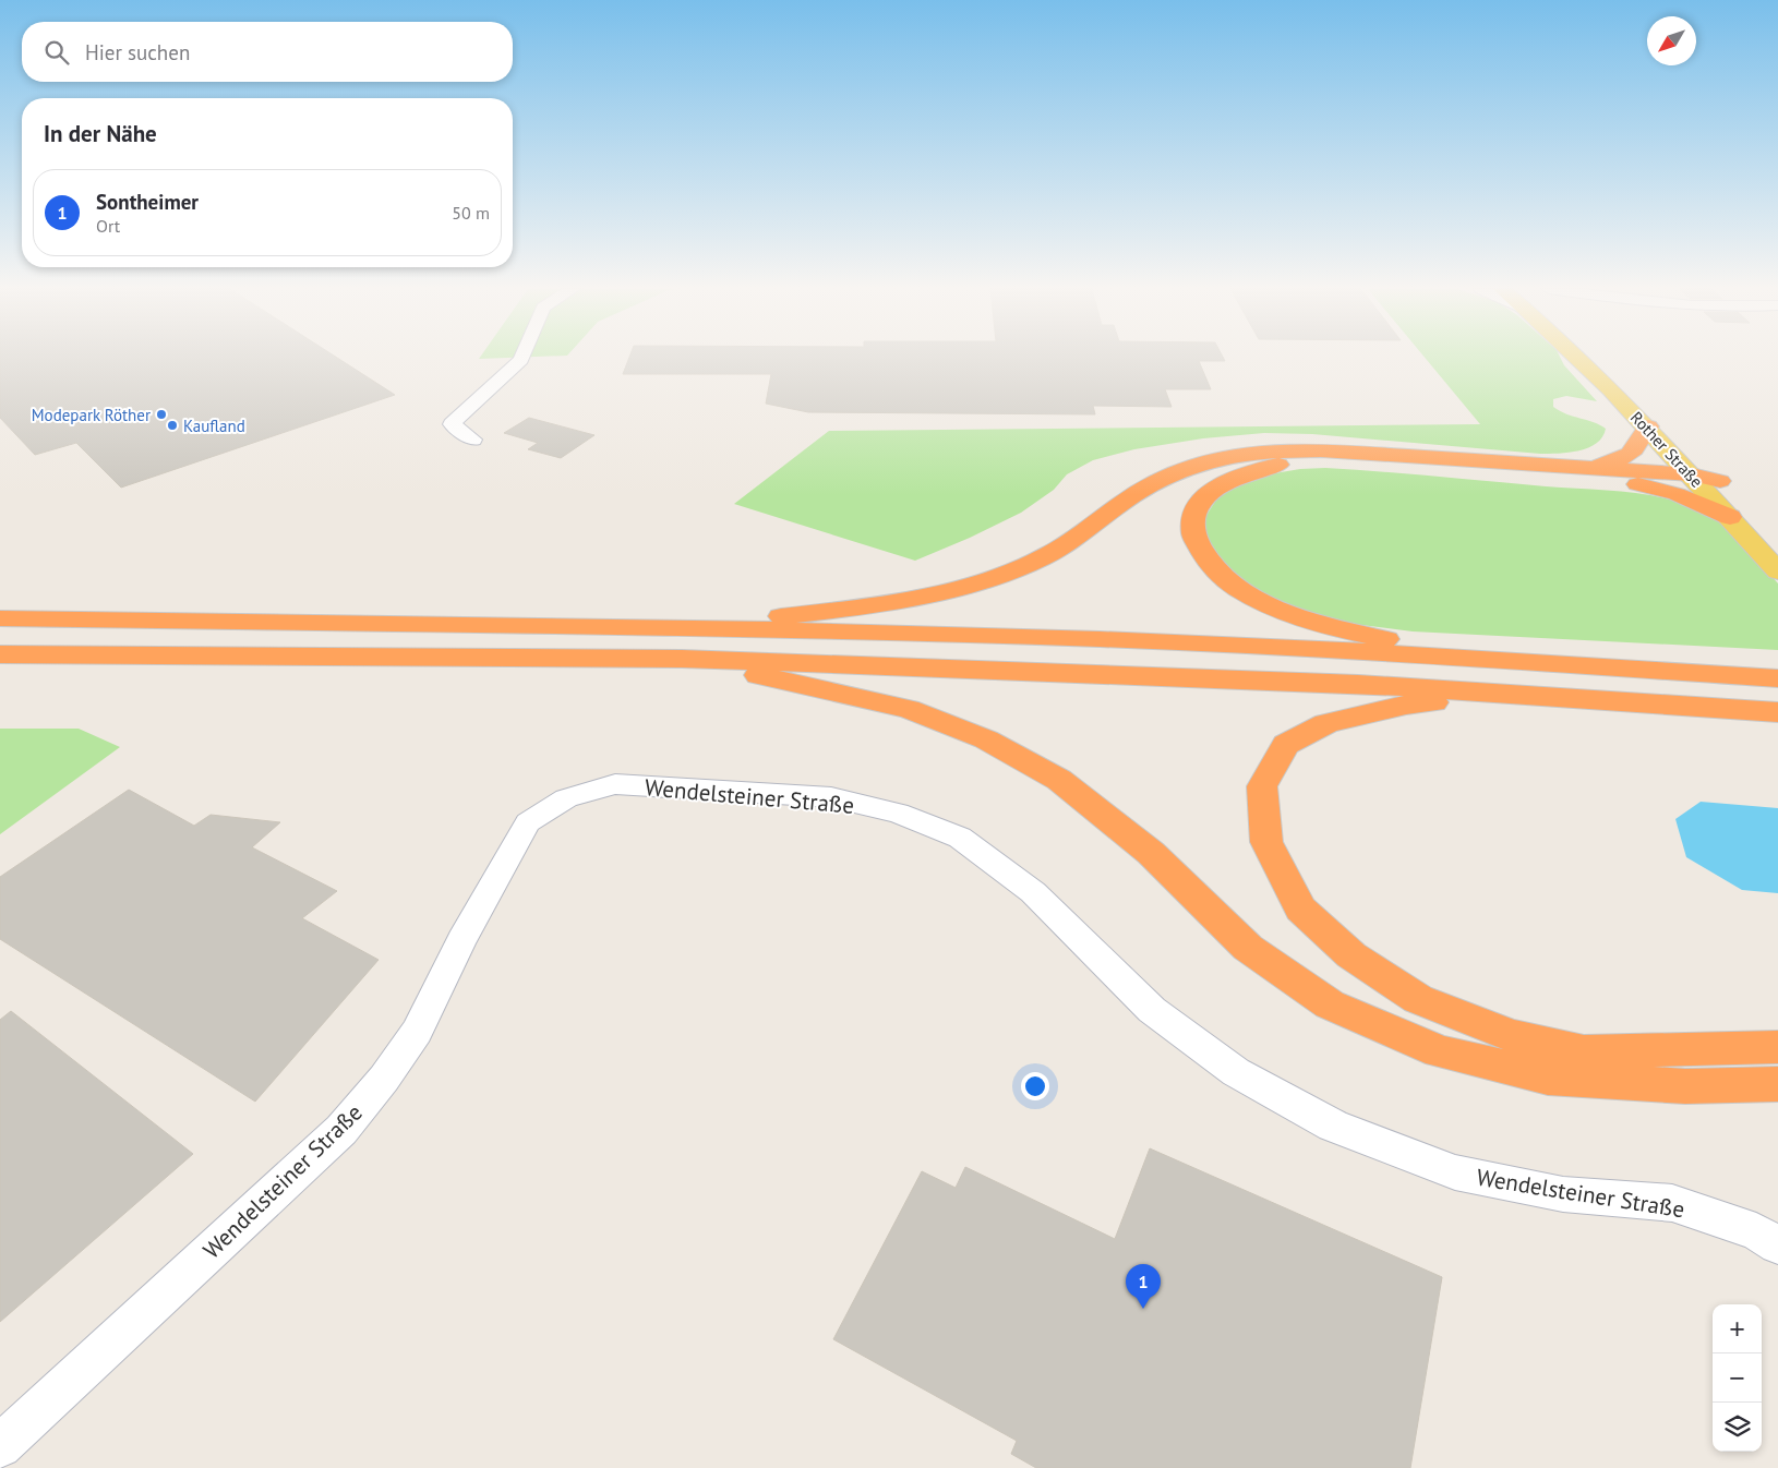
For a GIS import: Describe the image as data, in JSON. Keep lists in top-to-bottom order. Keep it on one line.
{"streets":{"main road":["Rother Straße"],"street":["Wendelsteiner Straße"]},"places":["Modepark Röther","Kaufland"],"north":"bottom left","page":{"search":"Hier suchen","heading":"In der Nähe","list":[{"mark":"1","name":"Sontheimer","note":"Ort","value":"50 m"}],"pins":"1","map_buttons":["+","−"]}}
